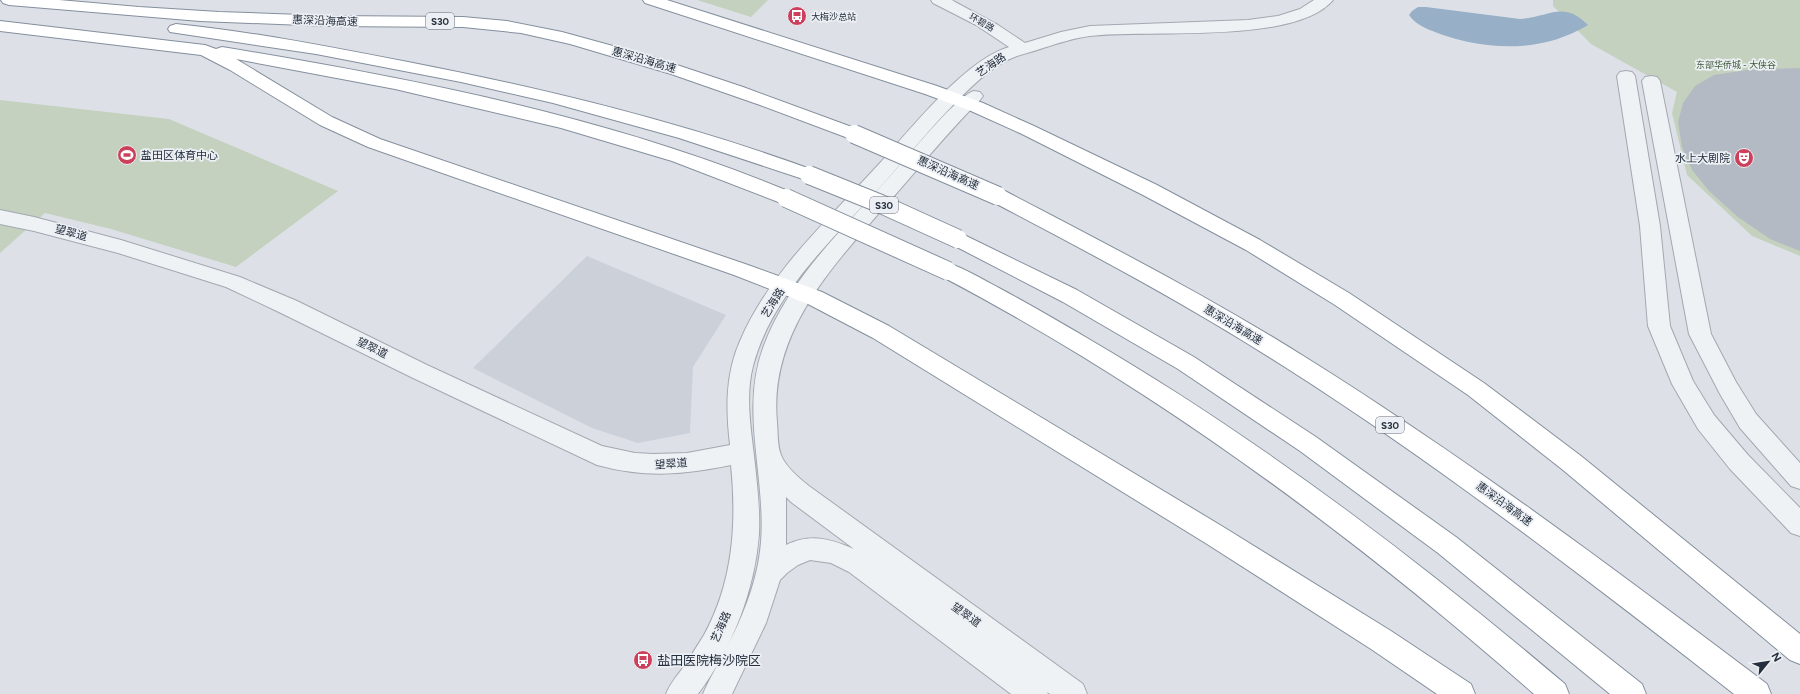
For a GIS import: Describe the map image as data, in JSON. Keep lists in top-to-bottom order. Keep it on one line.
{"streets":{"highway":["惠深沿海高速","S30"],"street":["环碧路","艺海路","望翠道"]},"crossings":[["环碧路","艺海路"],["艺海路","望翠道"]],"parks":["东部华侨城 - 大侠谷"],"places":{"bus stop":["大梅沙总站","盐田医院梅沙院区"],"sports":["盐田区体育中心"],"theatre":["水上大剧院"]},"north":"top right"}
